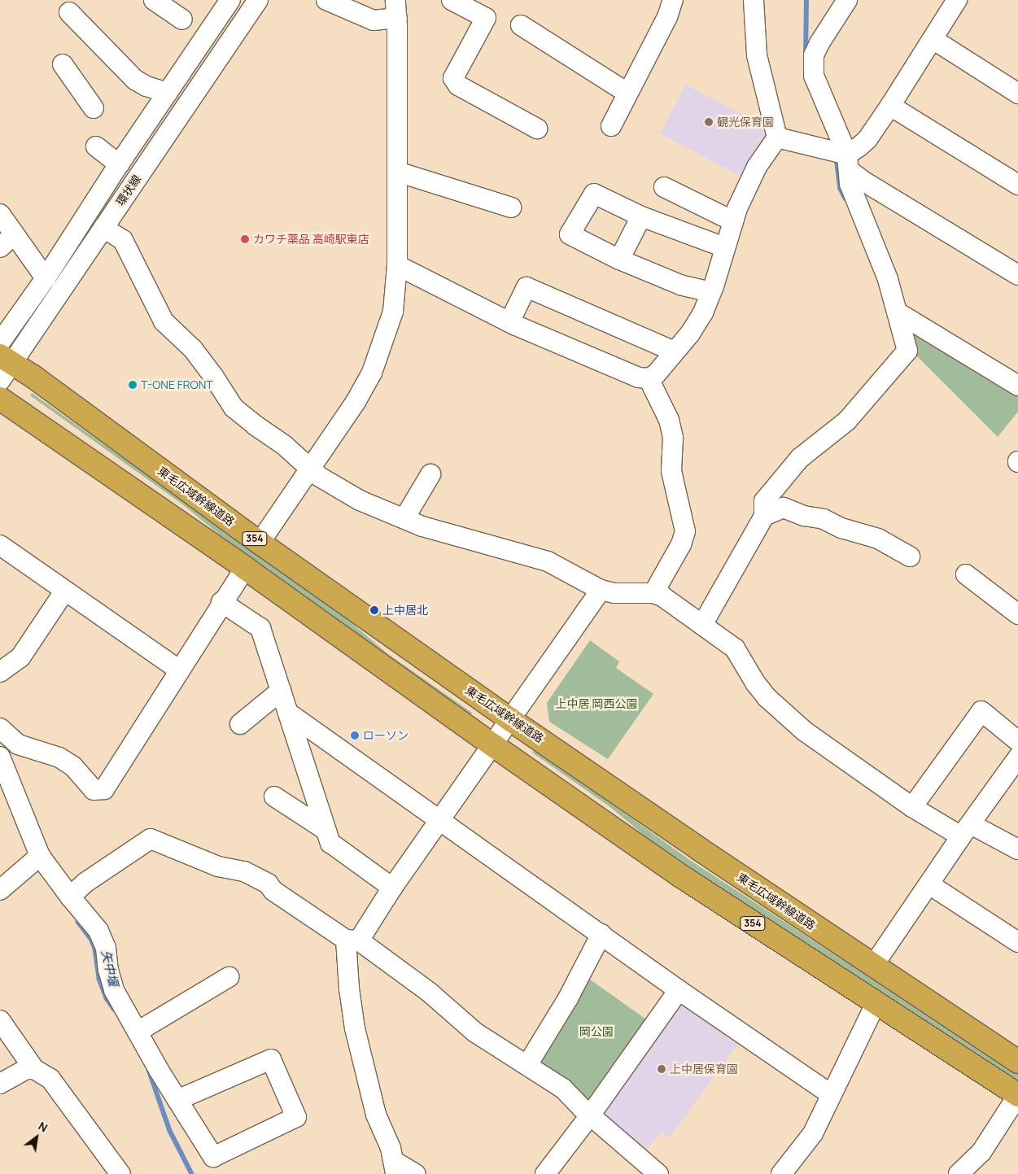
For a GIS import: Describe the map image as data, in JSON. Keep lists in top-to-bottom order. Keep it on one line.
{"streets":{"highway":["東毛広域幹線道路","354"],"street":["環状線"]},"crossings":[["環状線","東毛広域幹線道路"]],"water":["矢中堰"],"parks":["上中居 岡西公園","岡公園"],"places":["観光保育園","カワチ薬品 高崎駅東店","T-ONE FRONT","上中居北","ローソン","上中居保育園"],"north":"top right"}
